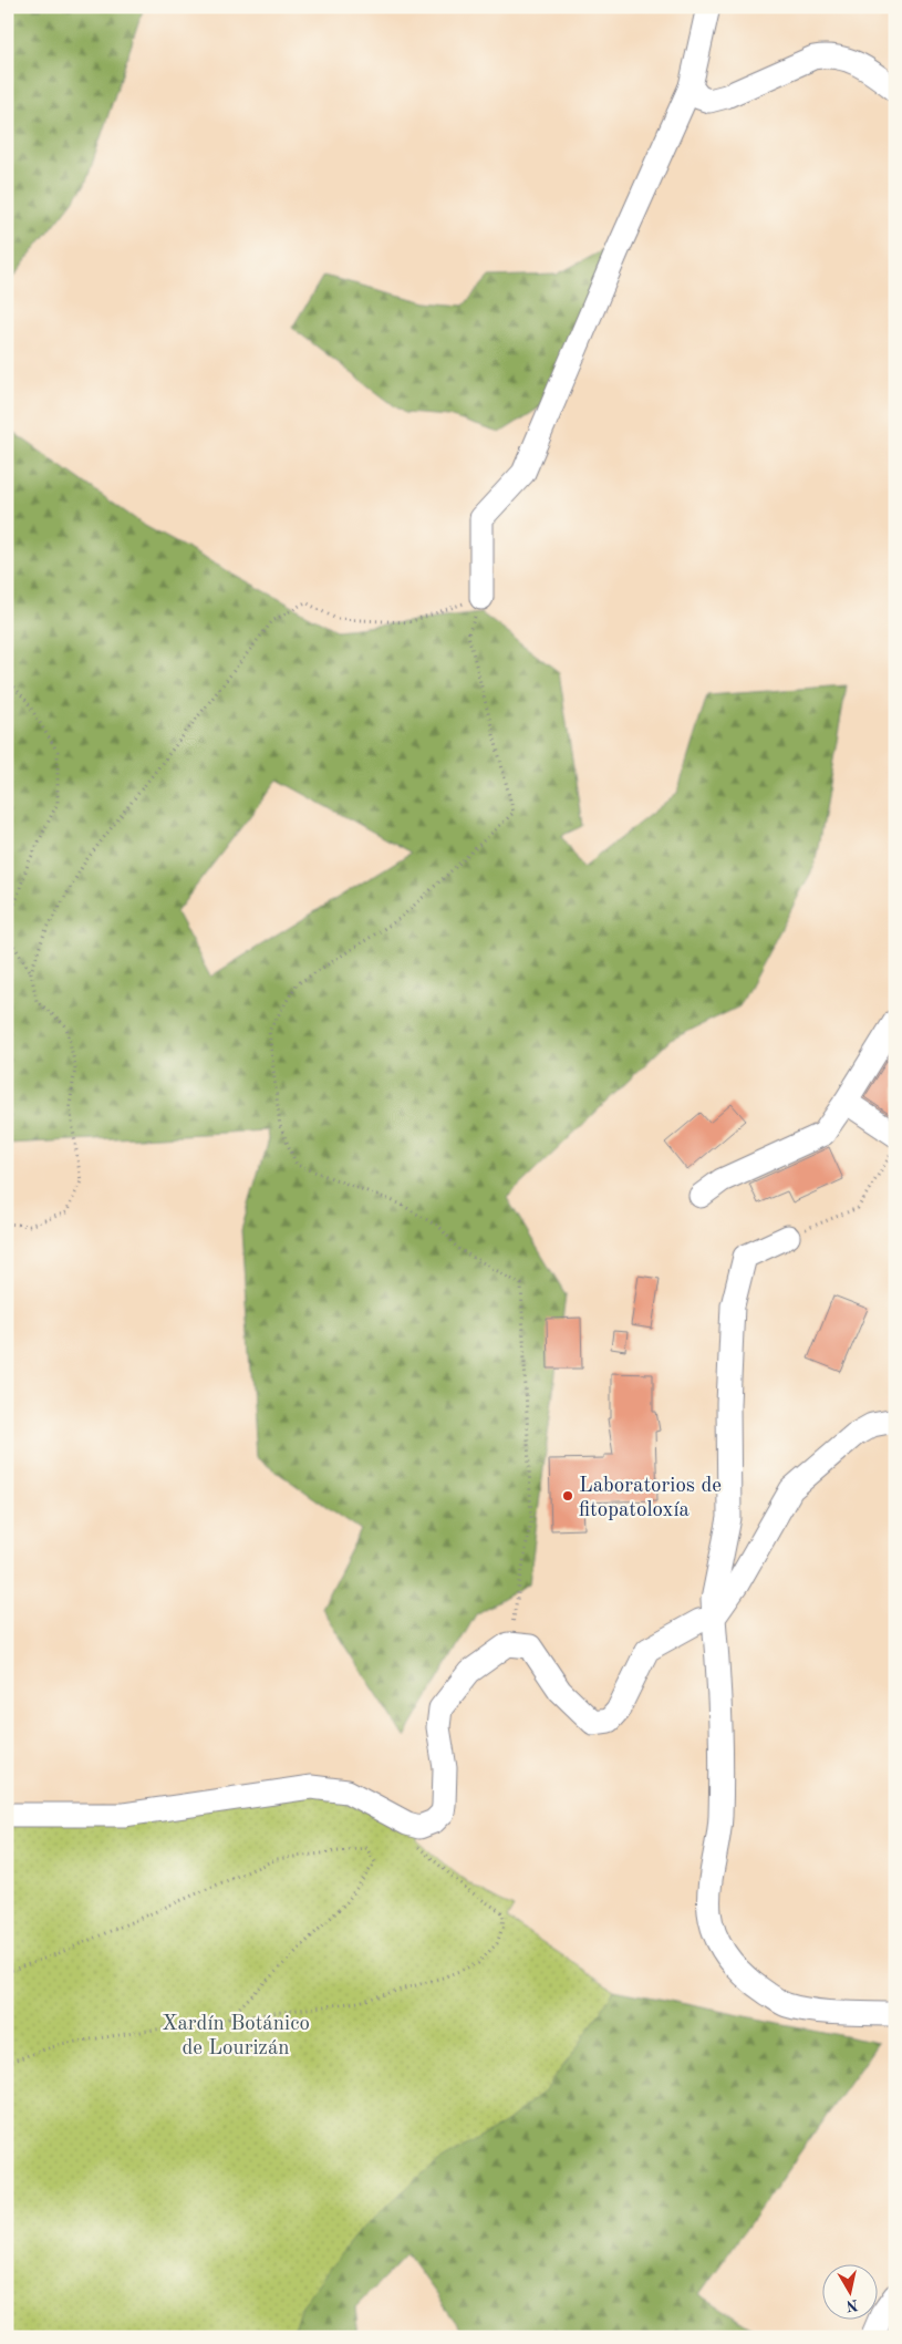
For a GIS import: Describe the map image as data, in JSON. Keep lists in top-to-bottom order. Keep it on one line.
{"parks":["Xardín Botánico de Lourizán"],"places":["Laboratorios de fitopatoloxía"],"north":"bottom"}
